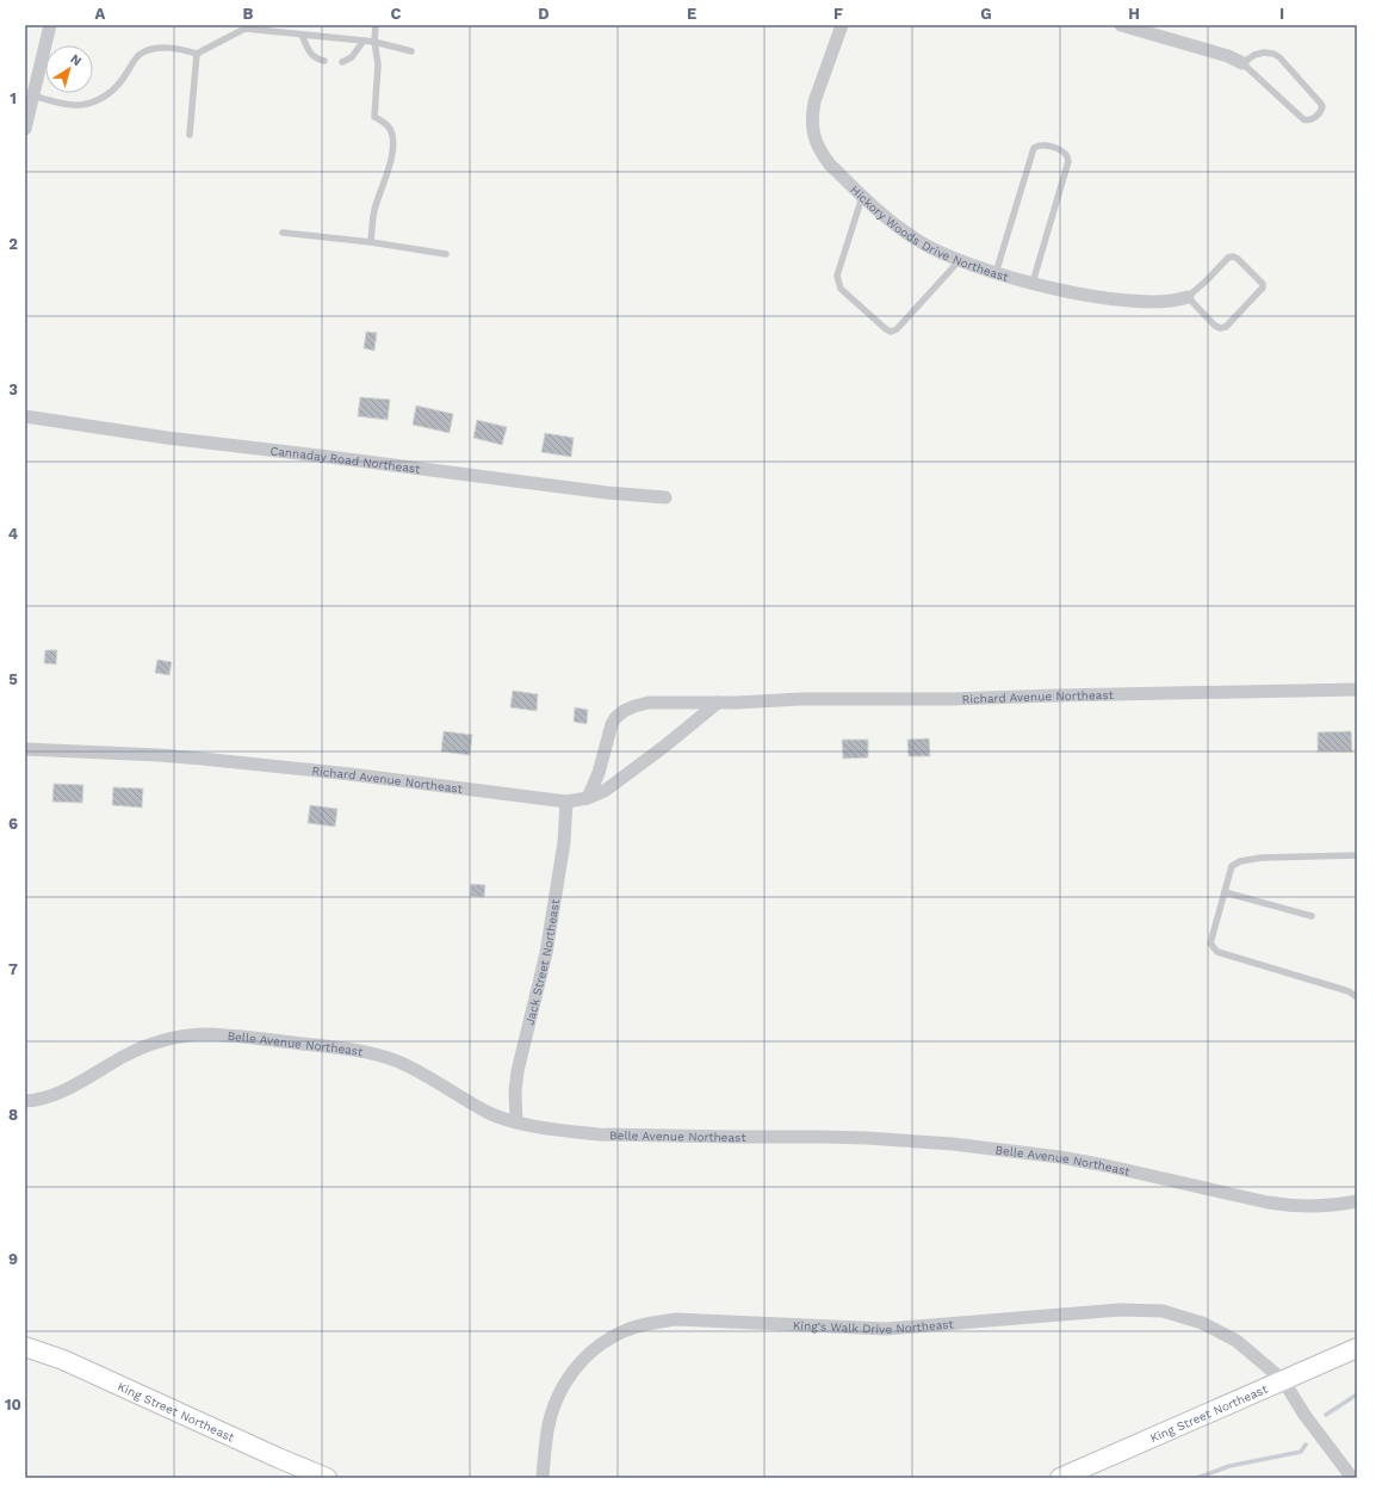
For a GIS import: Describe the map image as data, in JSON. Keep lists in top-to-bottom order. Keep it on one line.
{"streets":{"street":["Hickory Woods Drive Northeast","Cannaday Road Northeast","Richard Avenue Northeast","Jack Street Northeast","Belle Avenue Northeast","King's Walk Drive Northeast","King Street Northeast"]},"crossings":[["Richard Avenue Northeast","Jack Street Northeast"],["Jack Street Northeast","Belle Avenue Northeast"],["King's Walk Drive Northeast","King Street Northeast"]],"north":"top right","grid":{"columns":["A","B","C","D","E","F","G","H","I"],"rows":["1","2","3","4","5","6","7","8","9","10"]}}
